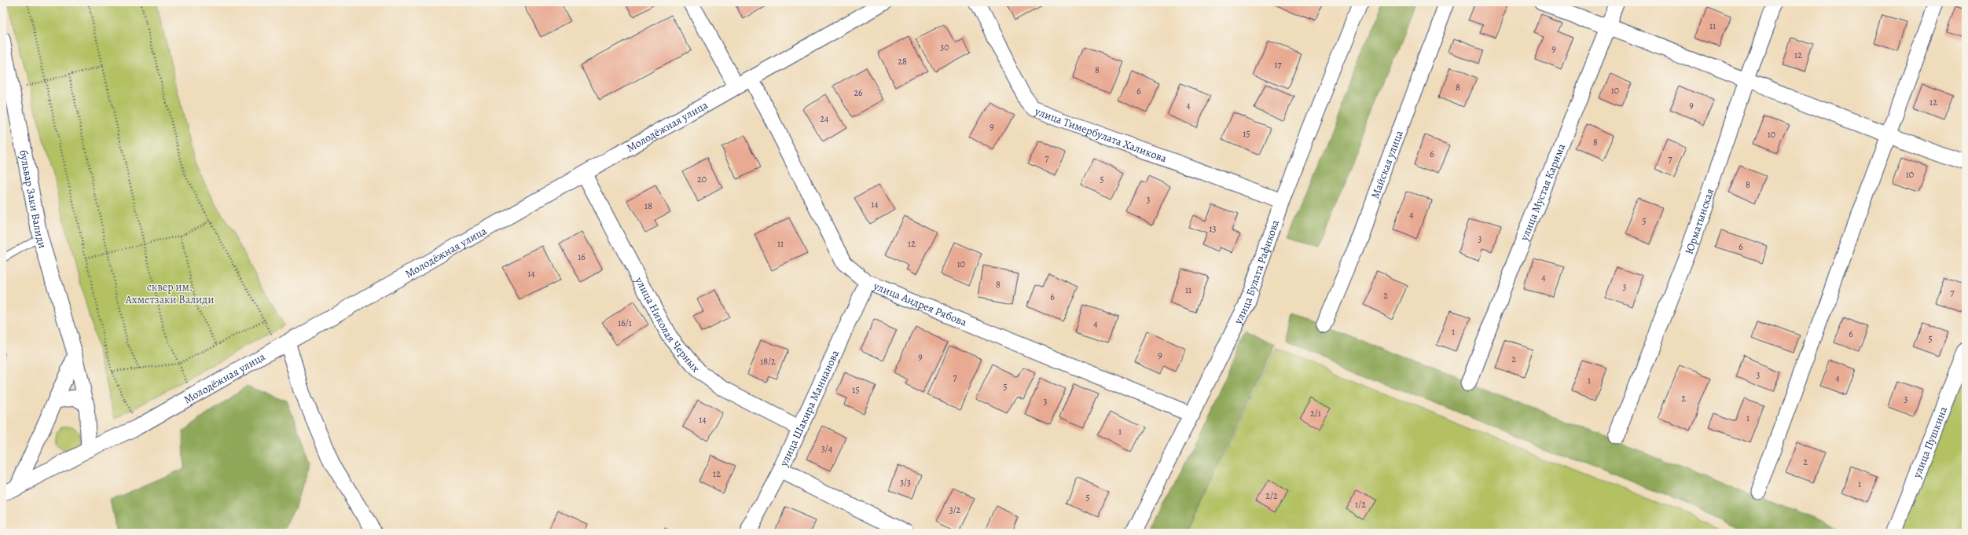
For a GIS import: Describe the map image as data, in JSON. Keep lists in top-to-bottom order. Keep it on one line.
{"streets":{"street":["Молодёжная улица","улица Тимербулата Халикова","Майская улица","улица Мустая Карима","бульвар Заки Валиди","Юрматынская","улица Булата Рафикова","улица Андрея Рябова","улица Николая Черных","улица Шакира Маннанова","улица Пушкина"]},"crossings":[["Молодёжная улица","бульвар Заки Валиди"],["Молодёжная улица","улица Андрея Рябова"],["Молодёжная улица","улица Николая Черных"],["улица Тимербулата Халикова","улица Булата Рафикова"],["улица Булата Рафикова","улица Андрея Рябова"],["улица Андрея Рябова","улица Шакира Маннанова"],["улица Николая Черных","улица Шакира Маннанова"]],"parks":["сквер им. Ахметзаки Валиди"],"house_numbers":["11","30","9","12","28","17","8","8","10","6","26","12","4","9","24","9","15","10","8","6","7","7","10","20","5","8","3","14","18","4","5","13","3","11","12","6","16","10","14","4","8","3","11","7","2","6","16/1","4","1","6","5","9","9","2","18/2","3","7","4","1","5","15","2","3","3","2/1","1","14","1","3/4","2","12","3/3","1","2/2","5","1/2","3/2"]}
